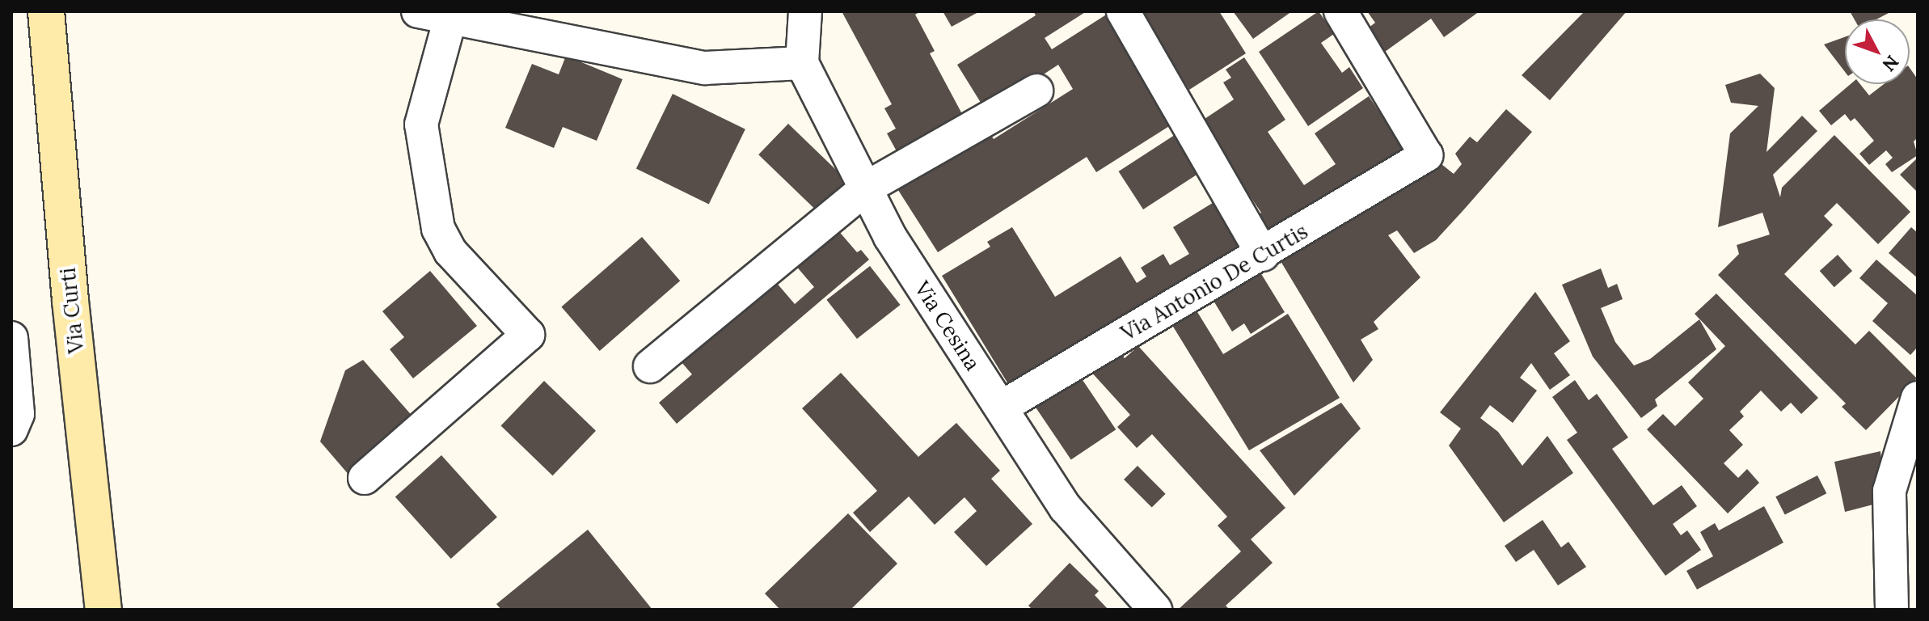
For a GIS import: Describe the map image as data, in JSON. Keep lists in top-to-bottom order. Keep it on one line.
{"streets":{"main road":["Via Curti"],"street":["Via Antonio De Curtis","Via Cesina"]},"crossings":[["Via Antonio De Curtis","Via Cesina"]],"north":"bottom right"}
